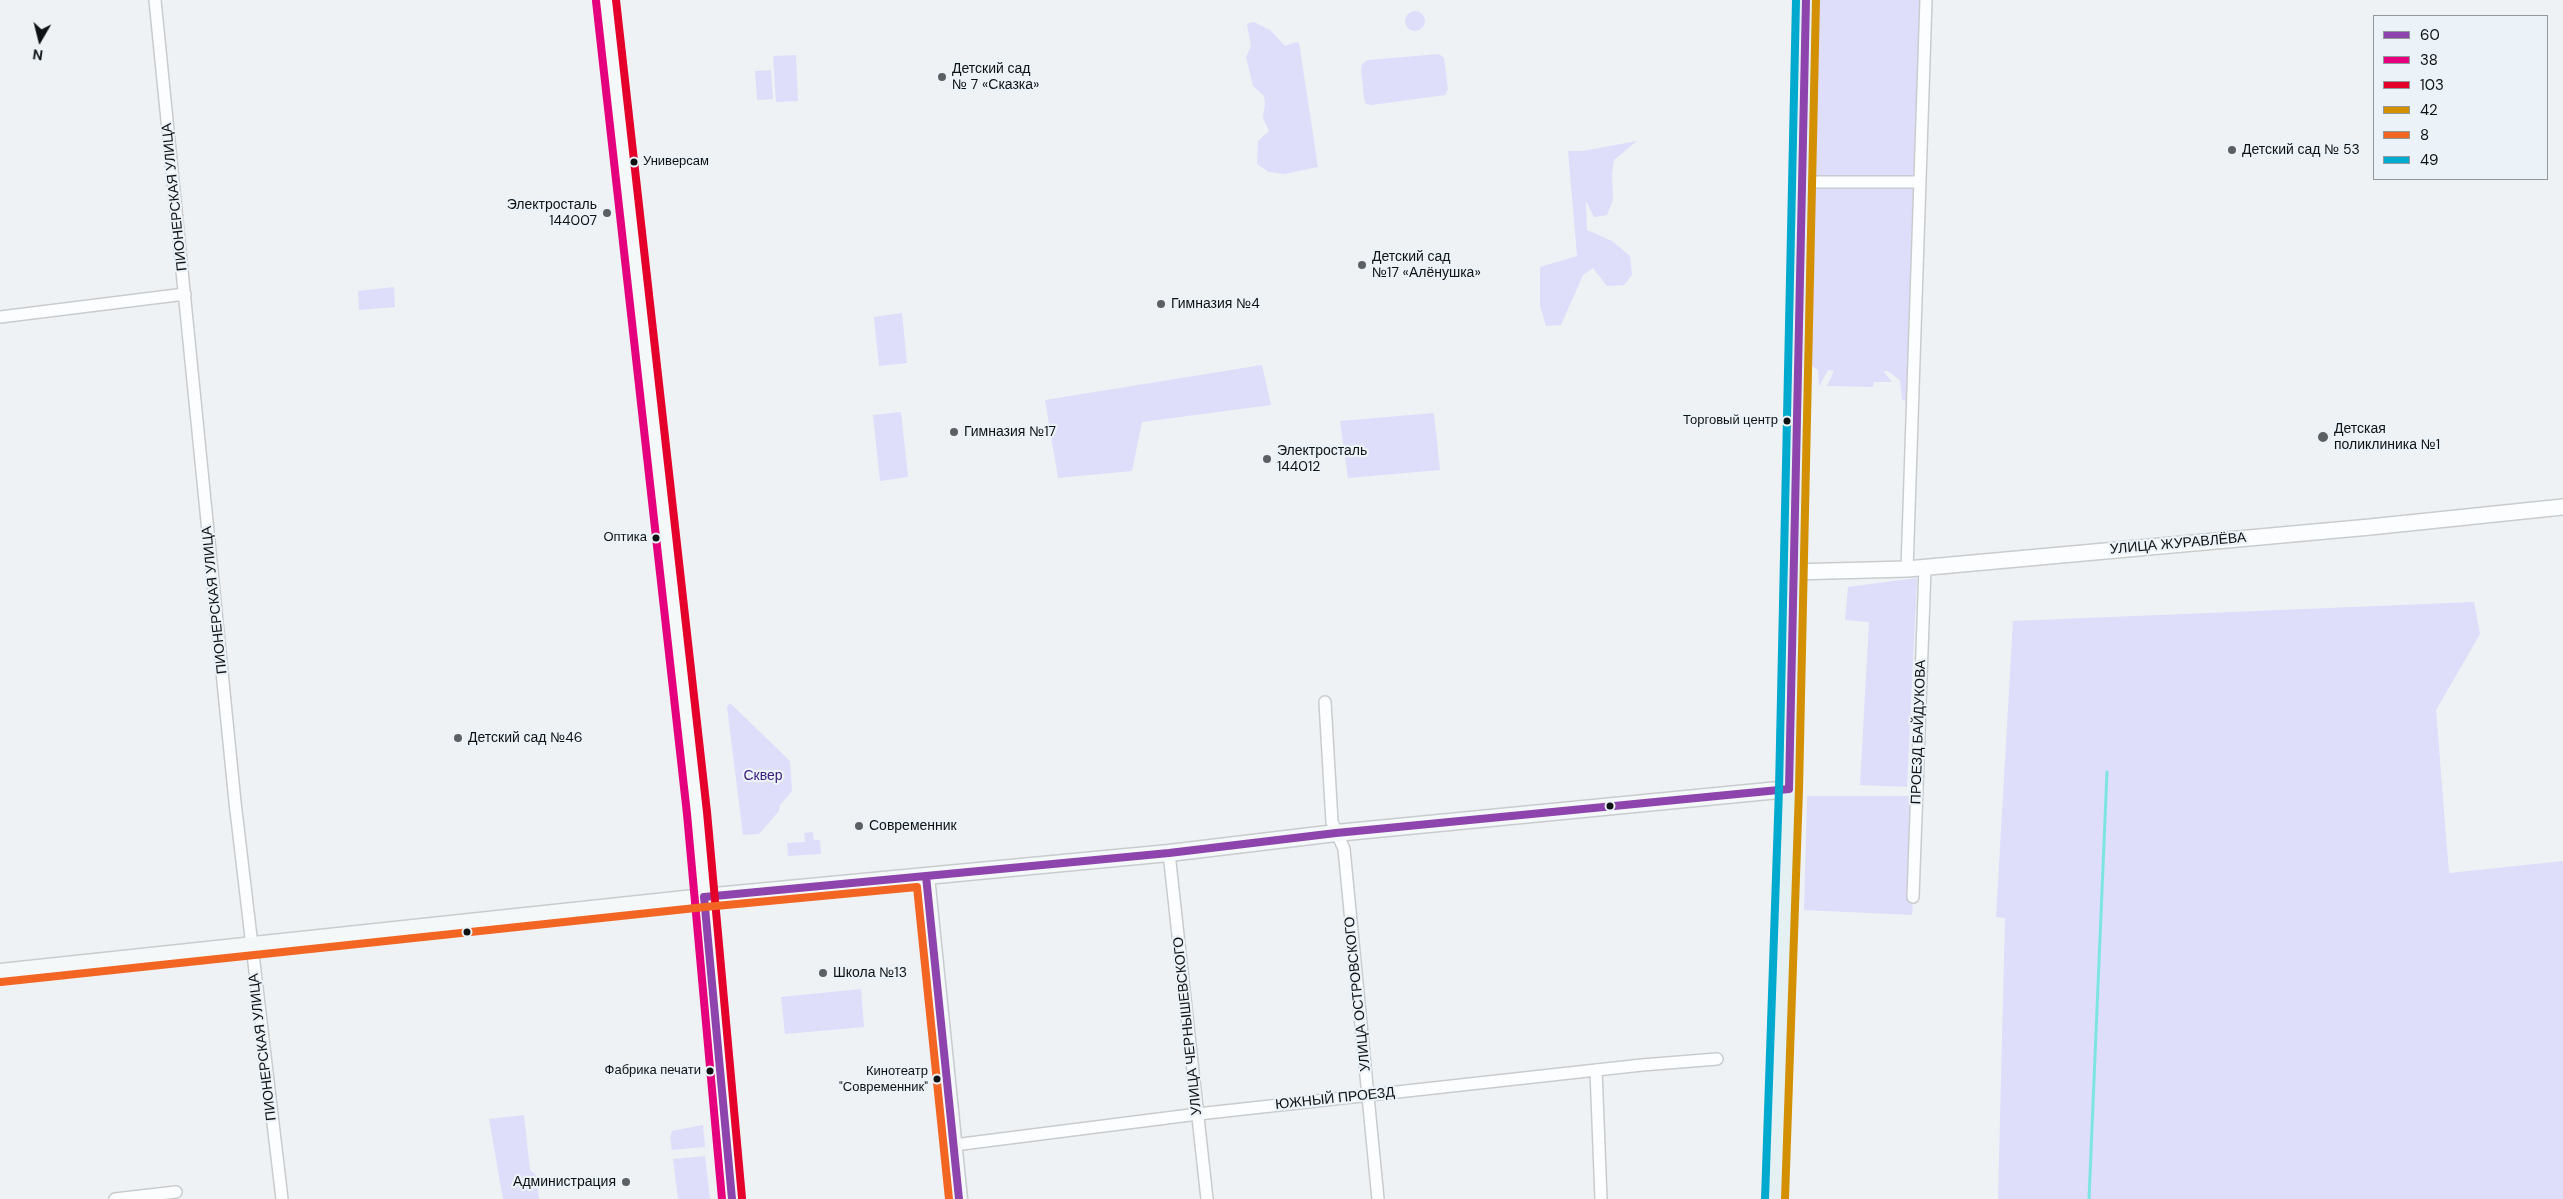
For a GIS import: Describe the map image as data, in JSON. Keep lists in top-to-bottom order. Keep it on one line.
{"streets":{"street":["ПИОНЕРСКАЯ УЛИЦА","УЛИЦА ЖУРАВЛЁВА","ПРОЕЗД БАЙДУКОВА","УЛИЦА ОСТРОВСКОГО","УЛИЦА ЧЕРНЫШЕВСКОГО","ЮЖНЫЙ ПРОЕЗД"]},"crossings":[["УЛИЦА ЖУРАВЛЁВА","ПРОЕЗД БАЙДУКОВА"],["УЛИЦА ОСТРОВСКОГО","ЮЖНЫЙ ПРОЕЗД"],["УЛИЦА ЧЕРНЫШЕВСКОГО","ЮЖНЫЙ ПРОЕЗД"]],"parks":["Сквер"],"places":["Детский сад № 7 «Сказка»","Детский сад № 53","Универсам","Электросталь 144007","Детский сад №17 «Алёнушка»","Гимназия №4","Торговый центр","Гимназия №17","Детская поликлиника №1","Электросталь 144012","Оптика","Детский сад №46","Современник","Школа №13","Фабрика печати","Кинотеатр \"Современник\"","Администрация"],"lines":["transit line 60","transit line 103","transit line 42","transit line 49","transit line 38","transit line 8"],"legend":["60","38","103","42","8","49"],"north":"bottom"}
